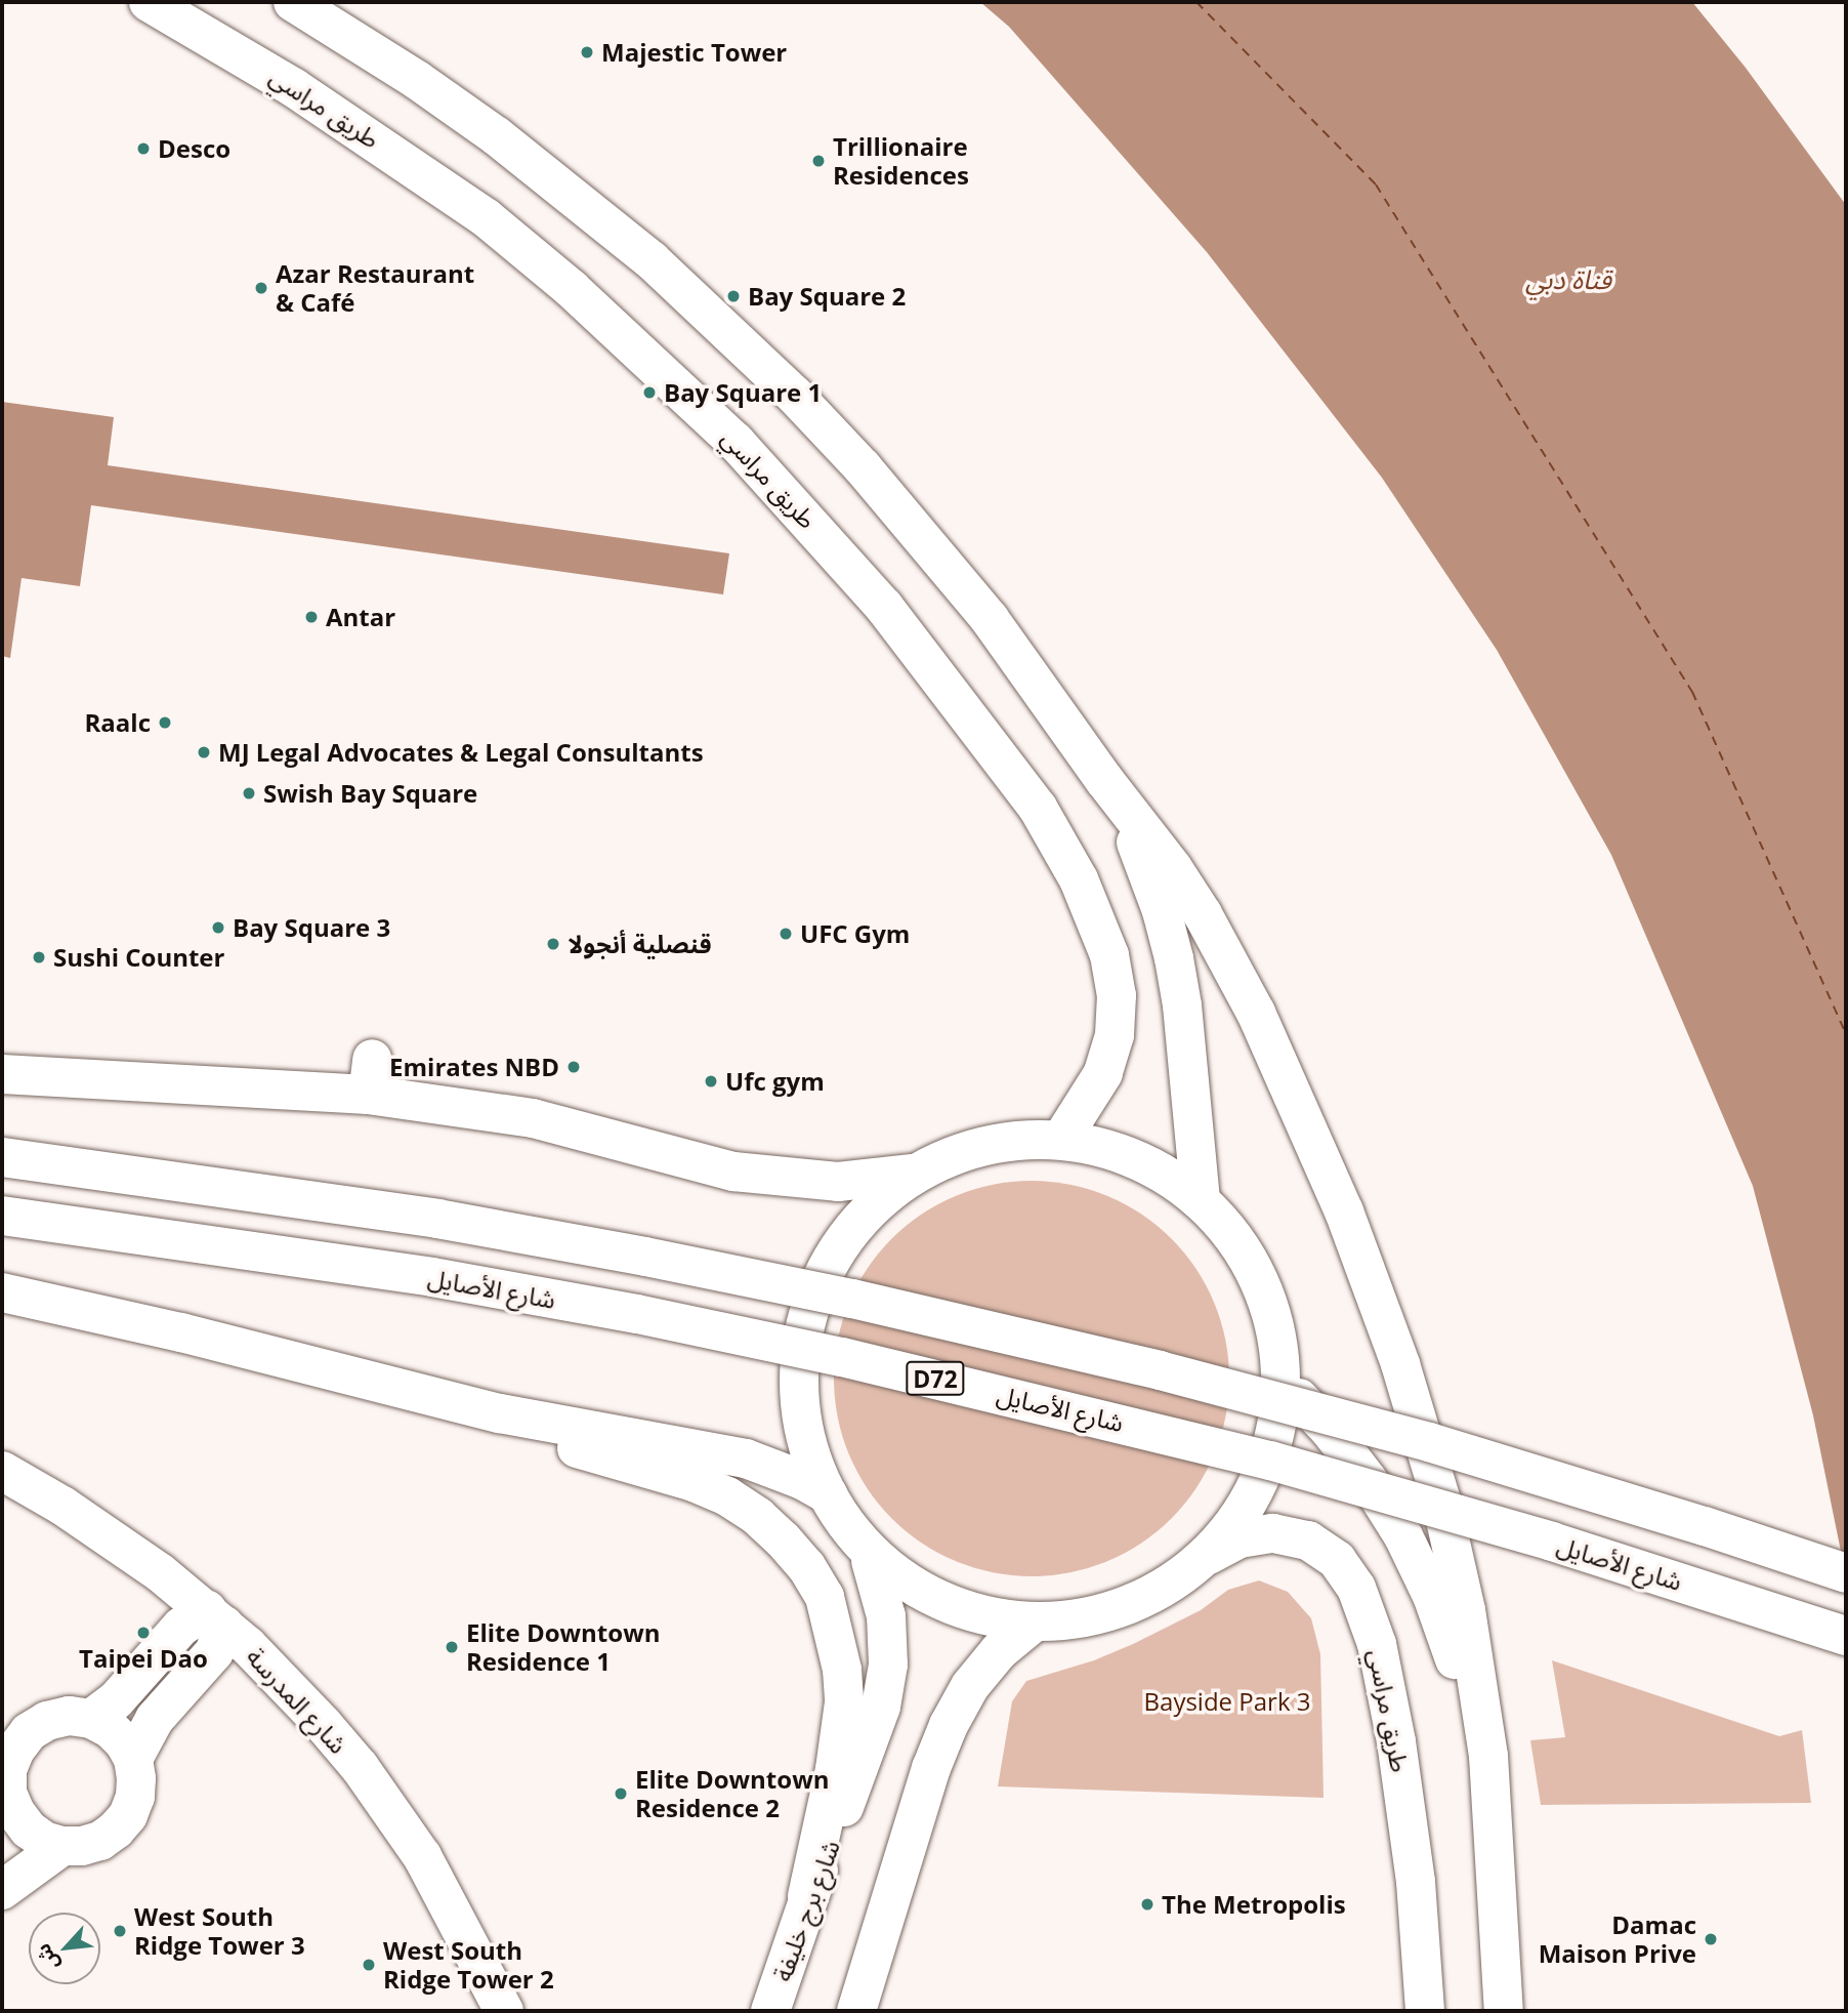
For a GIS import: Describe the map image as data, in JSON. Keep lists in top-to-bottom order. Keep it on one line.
{"streets":{"main road":["طريق مراسي","شارع الأصايل","D72","شارع المدرسة","شارع برج خليفة"]},"water":["قناة دبي"],"parks":["Bayside Park 3"],"places":["Majestic Tower","Desco","Trillionaire Residences","Azar Restaurant & Café","Bay Square 2","Bay Square 1","Antar","Raalc","MJ Legal Advocates & Legal Consultants","Swish Bay Square","Bay Square 3","UFC Gym","قنصلية أنجولا","Sushi Counter","Emirates NBD","Ufc gym","Taipei Dao","Elite Downtown Residence 1","Elite Downtown Residence 2","The Metropolis","West South Ridge Tower 3","Damac Maison Prive","West South Ridge Tower 2"],"north":"bottom left"}
